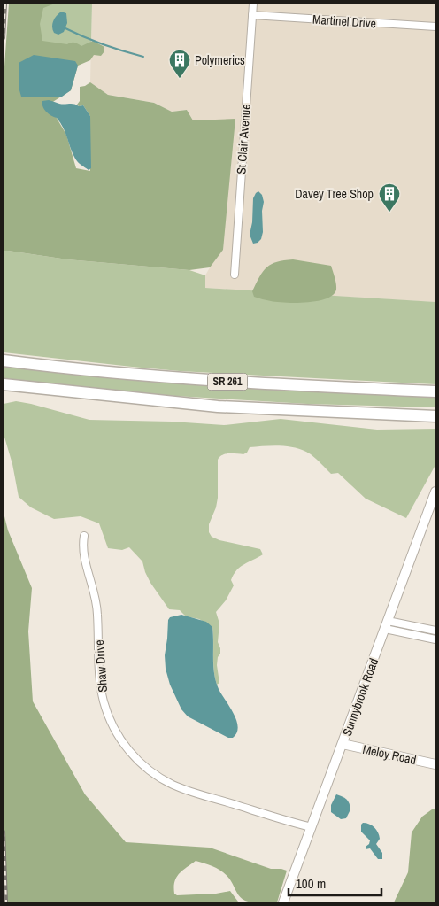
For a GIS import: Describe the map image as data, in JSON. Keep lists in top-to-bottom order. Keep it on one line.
{"streets":{"main road":["SR 261"],"street":["Martinel Drive","St Clair Avenue","Shaw Drive","Sunnybrook Road","Meloy Road"]},"crossings":[["Martinel Drive","St Clair Avenue"],["Shaw Drive","Sunnybrook Road"],["Sunnybrook Road","Meloy Road"]],"places":{"building":["Polymerics","Davey Tree Shop"]},"scale_bar":"100 m"}
